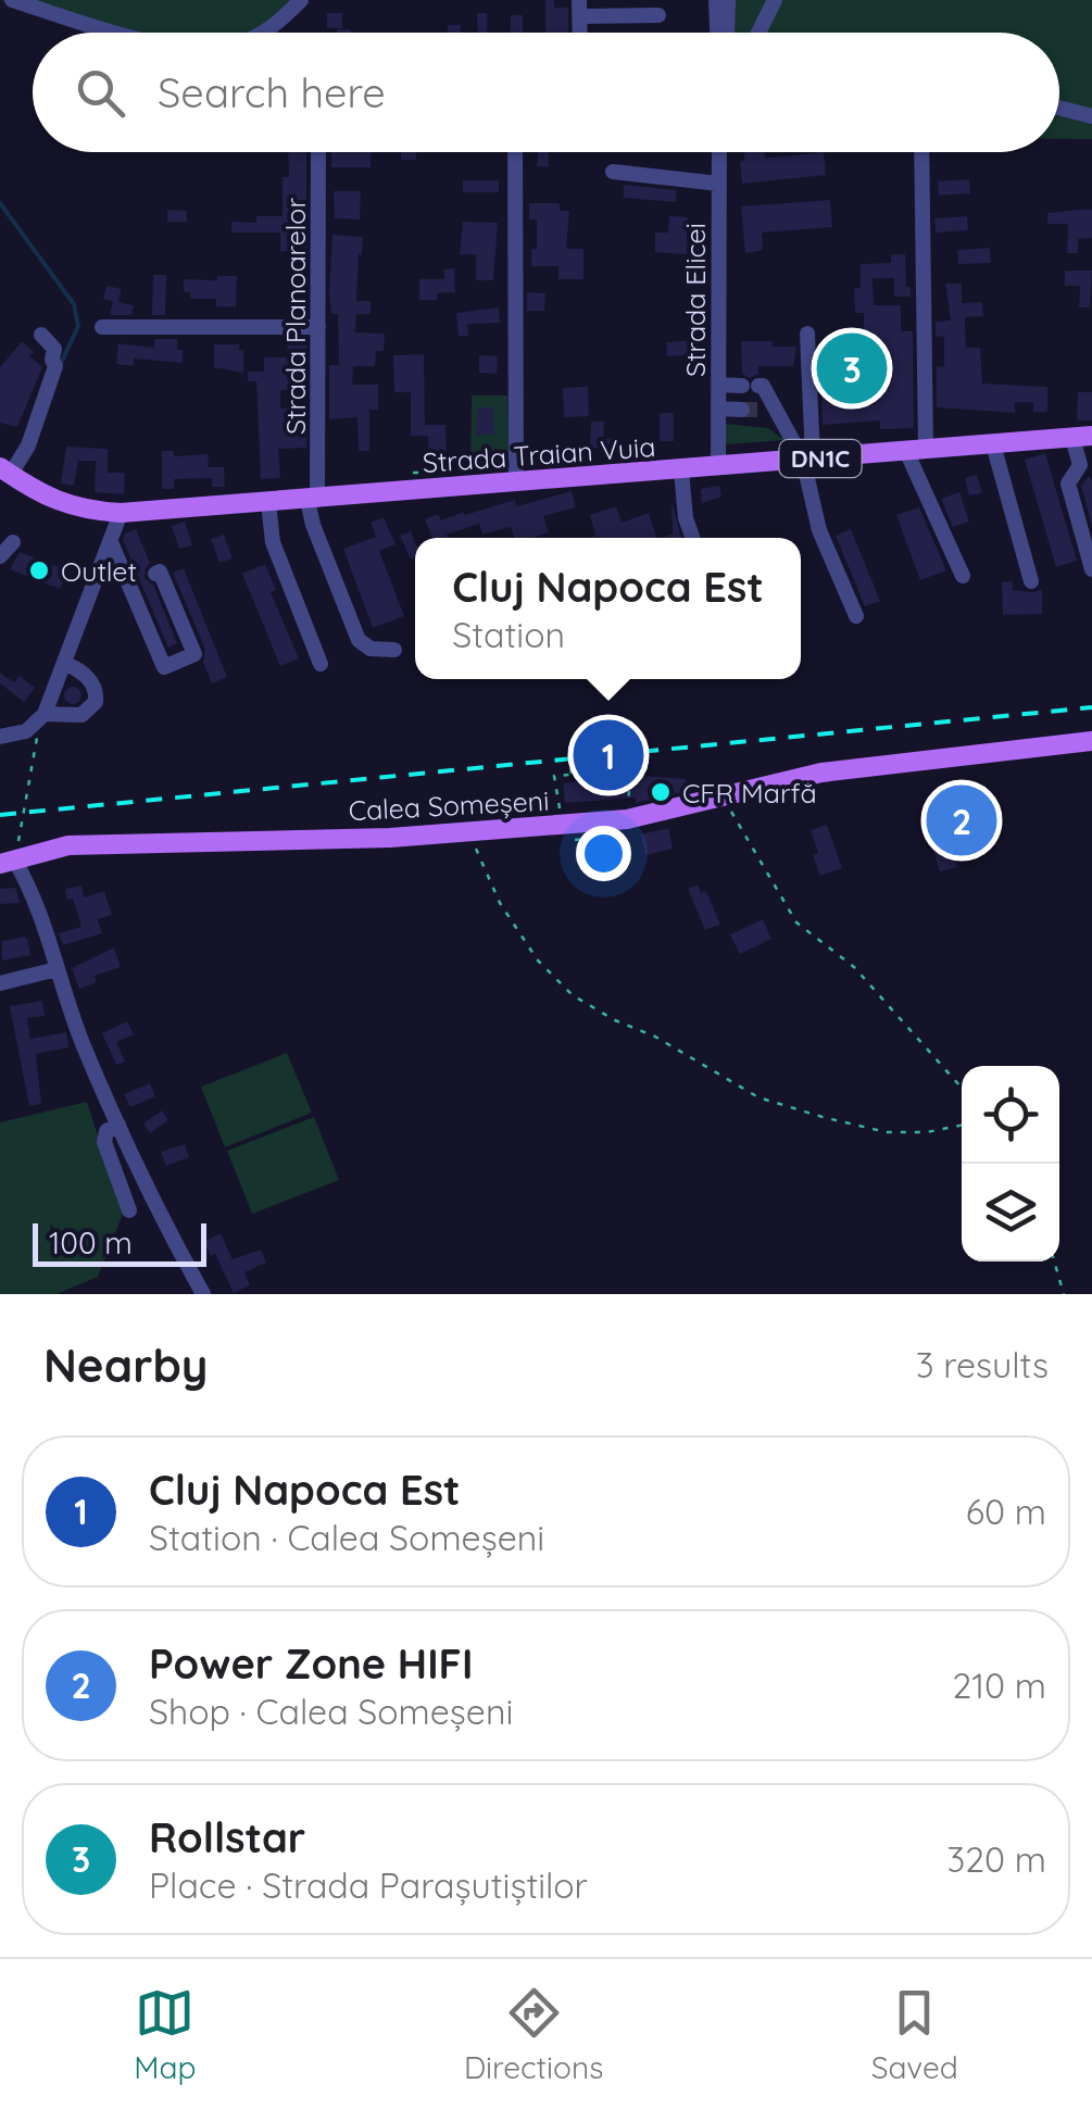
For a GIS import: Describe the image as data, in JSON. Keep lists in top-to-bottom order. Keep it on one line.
{"streets":{"main road":["Strada Traian Vuia","DN1C","Calea Someșeni"],"street":["Strada Elicei","Strada Planoarelor"]},"crossings":[["Strada Elicei","Strada Traian Vuia"],["Strada Planoarelor","Strada Traian Vuia"]],"places":["Outlet","CFR Marfă"],"scale_bar":"100 m","page":{"search":"Search here","pins":["3","1","2"],"popup":["Cluj Napoca Est","Station"],"scale":"100 m","heading":["Nearby","3 results"],"list":[{"mark":"1","name":"Cluj Napoca Est","note":"Station · Calea Someșeni","value":"60 m"},{"mark":"2","name":"Power Zone HIFI","note":"Shop · Calea Someșeni","value":"210 m"},{"mark":"3","name":"Rollstar","note":"Place · Strada Parașutiștilor","value":"320 m"}],"nav":["Map","Directions","Saved"]}}
